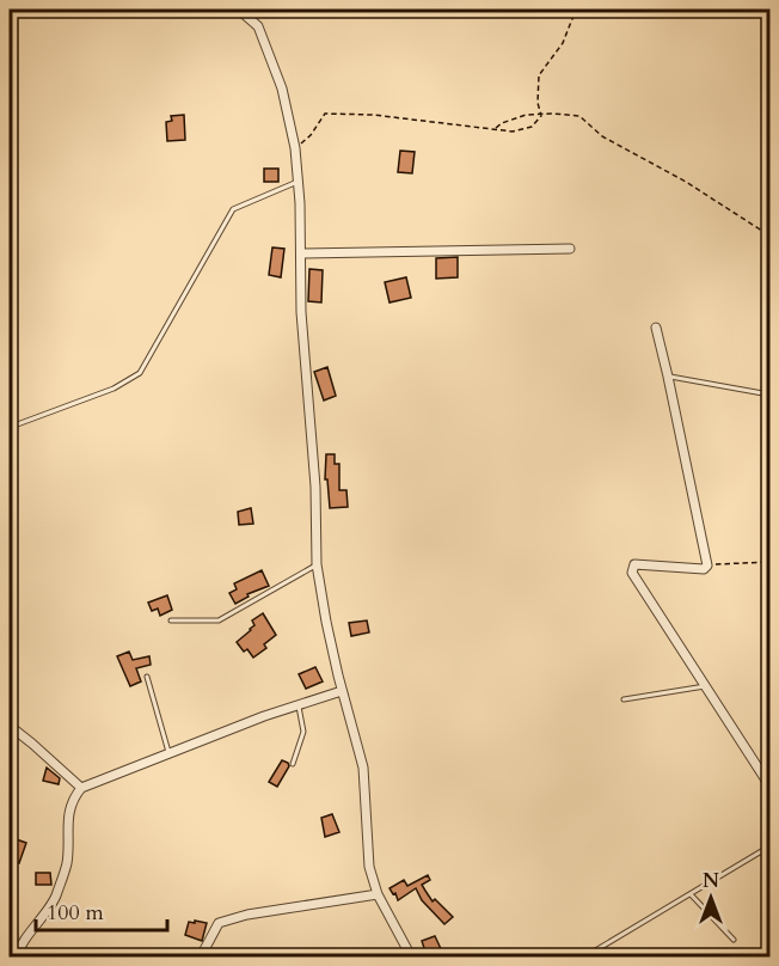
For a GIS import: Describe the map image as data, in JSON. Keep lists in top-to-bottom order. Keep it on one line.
{"scale_bar":"100 m","north":"top"}
